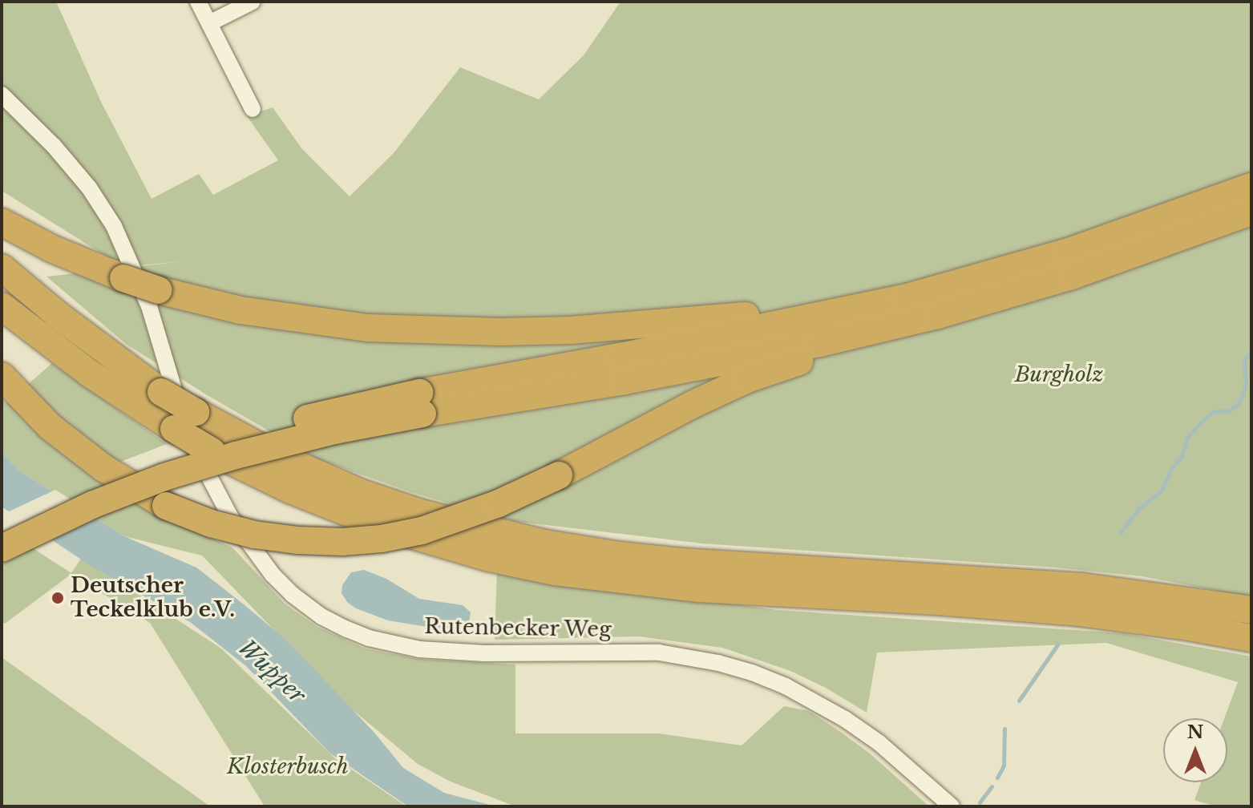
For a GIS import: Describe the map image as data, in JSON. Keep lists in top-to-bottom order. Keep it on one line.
{"streets":{"street":["Rutenbecker Weg"]},"water":["Wupper"],"parks":["Burgholz","Klosterbusch"],"places":["Deutscher Teckelklub e.V."],"north":"top"}
